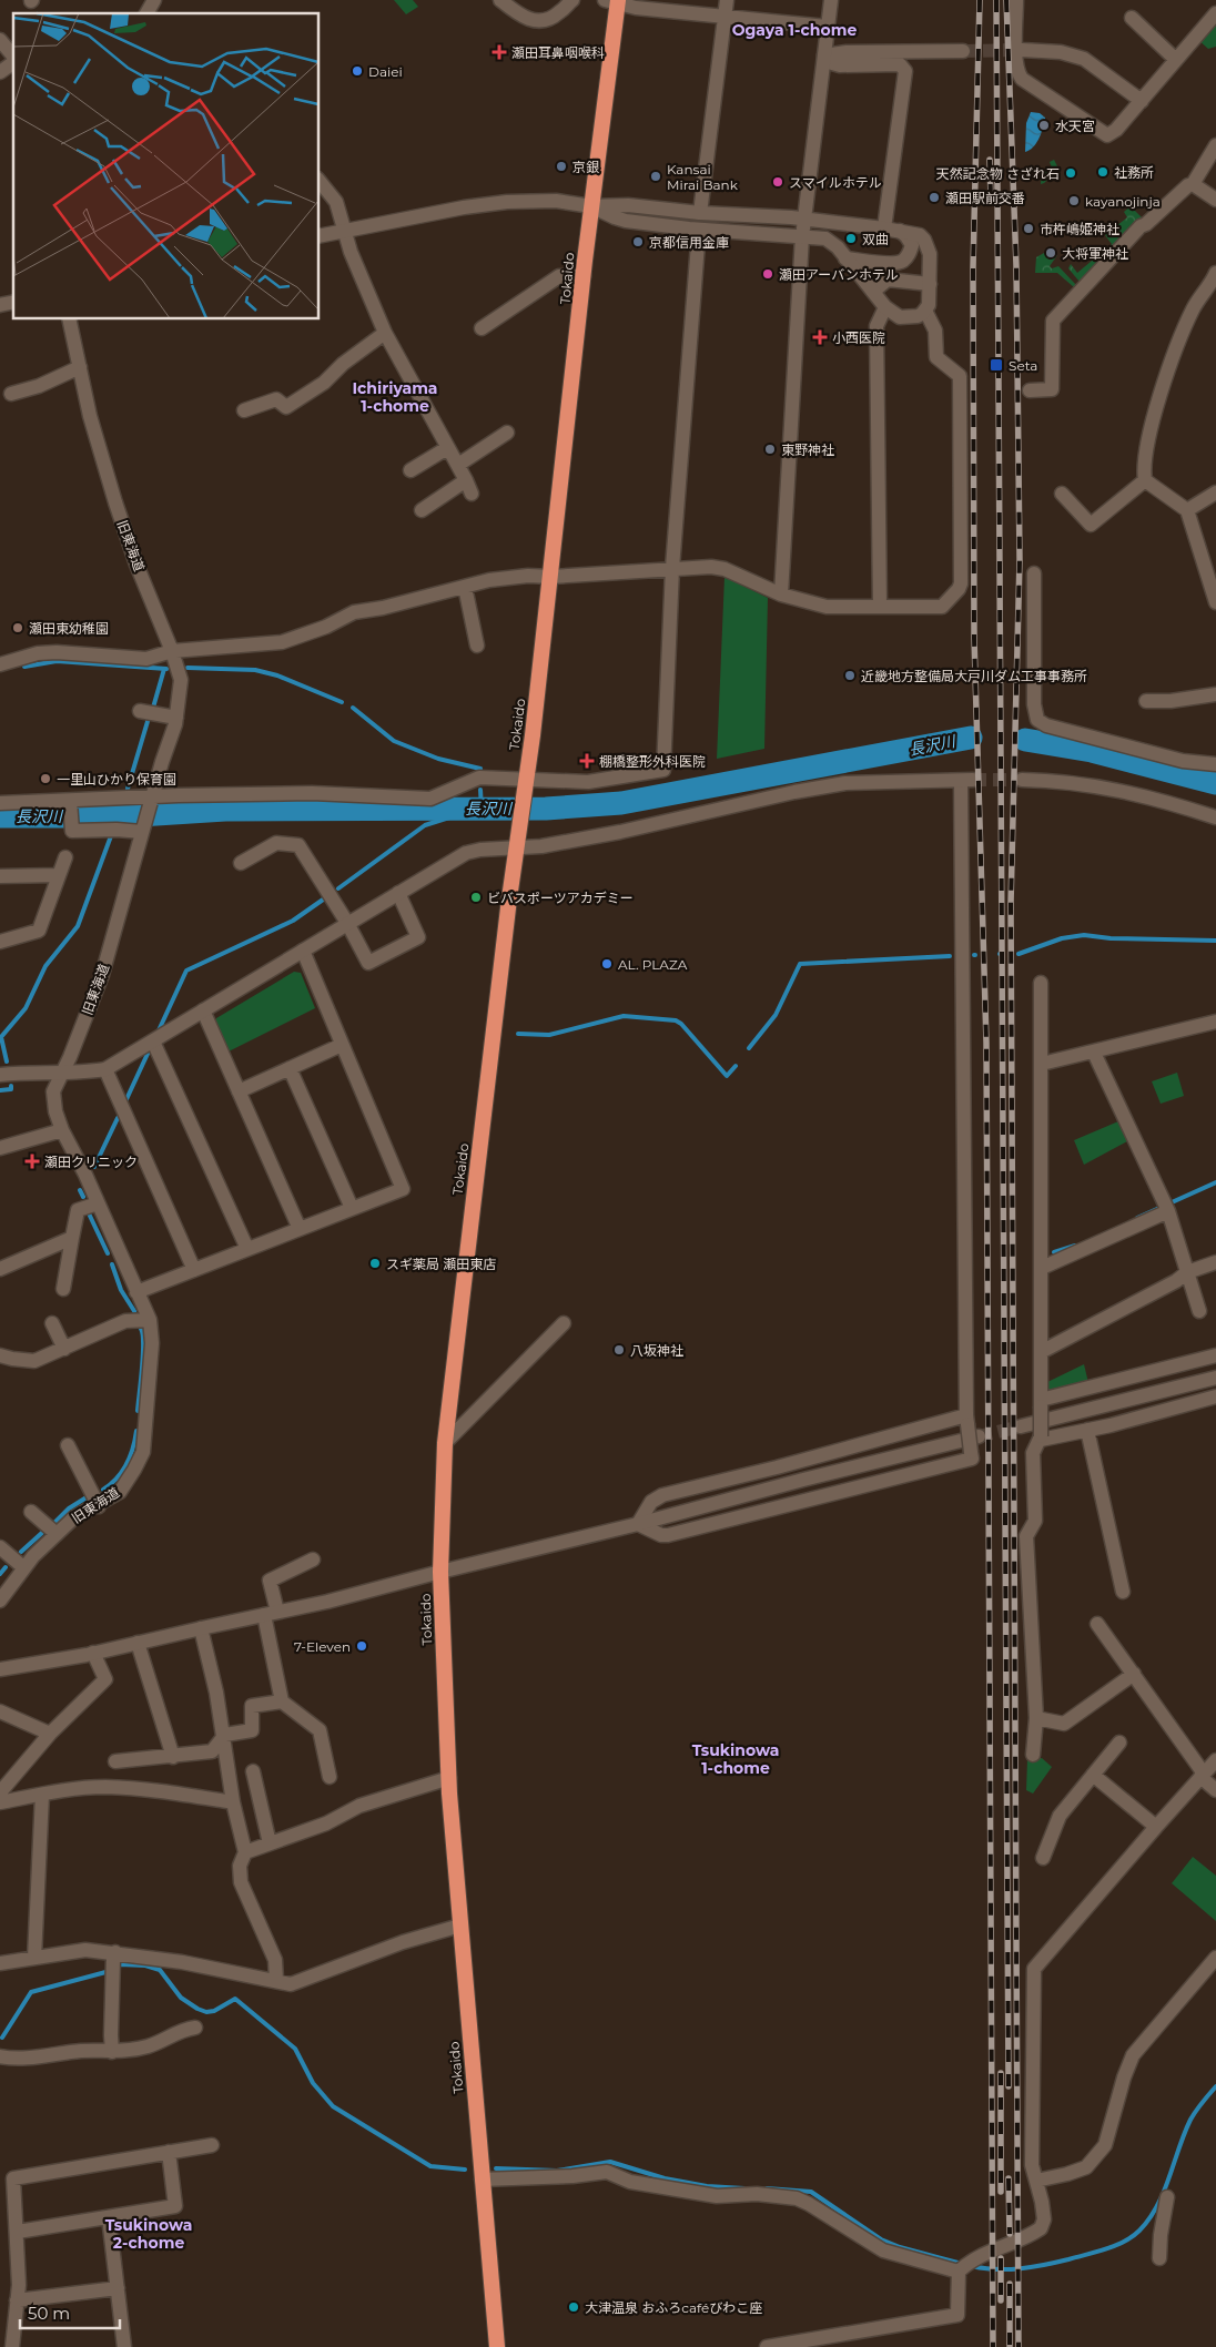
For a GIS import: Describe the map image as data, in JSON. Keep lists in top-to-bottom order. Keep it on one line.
{"streets":{"highway":["Tokaido"],"street":["旧東海道"]},"districts":["Ogaya 1-chome","Ichiriyama 1-chome","Tsukinowa 1-chome","Tsukinowa 2-chome"],"water":["長沢川"],"places":{"health":["瀬田耳鼻咽喉科","小西医院","棚橋整形外科医院","瀬田クリニック"],"other":["Daiei","水天宮","京銀","社務所","天然記念物 さざれ石","Kansai Mirai Bank","スマイルホテル","瀬田駅前交番","kayanojinja","市杵嶋姫神社","双曲","京都信用金庫","大将軍神社","瀬田アーバンホテル","東野神社","瀬田東幼稚園","近畿地方整備局大戸川ダム工事事務所","一里山ひかり保育園","ビバスポーツアカデミー","AL. PLAZA","スギ薬局 瀬田東店","八坂神社","7-Eleven","大津温泉 おふろcaféびわこ座"],"transit":["Seta"]},"scale_bar":"50 m"}
